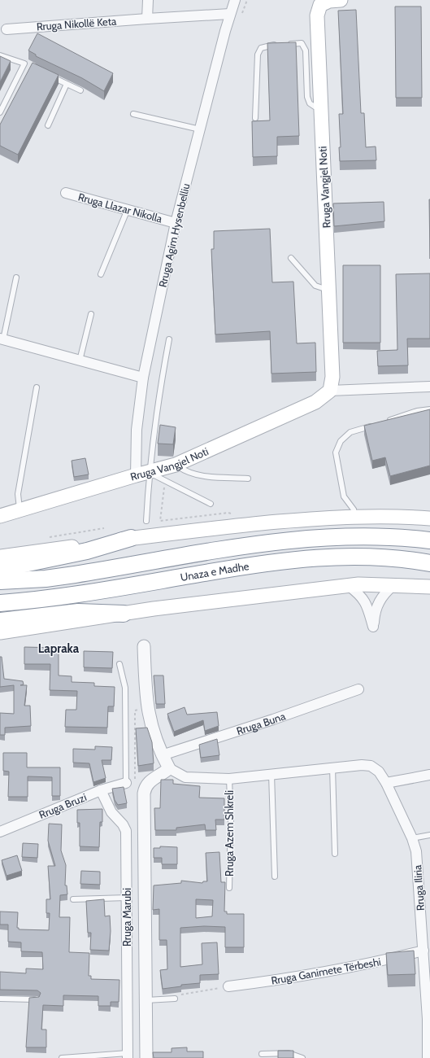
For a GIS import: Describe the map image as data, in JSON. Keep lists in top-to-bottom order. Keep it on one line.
{"streets":{"highway":["Unaza e Madhe"],"main road":["Rruga Vangjel Noti"],"street":["Rruga Nikollë Keta","Rruga Llazar Nikolla","Rruga Agim Hysenbelliu","Rruga Buna","Rruga Bruzi","Rruga Azem Shkreli","Rruga Iliria","Rruga Marubi","Rruga Ganimete Tërbeshi"]},"crossings":[["Rruga Nikollë Keta","Rruga Agim Hysenbelliu"],["Rruga Vangjel Noti","Rruga Agim Hysenbelliu"],["Rruga Llazar Nikolla","Rruga Agim Hysenbelliu"],["Rruga Bruzi","Rruga Marubi"],["Rruga Azem Shkreli","Rruga Iliria"],["Rruga Iliria","Rruga Ganimete Tërbeshi"]],"districts":["Lapraka"]}
